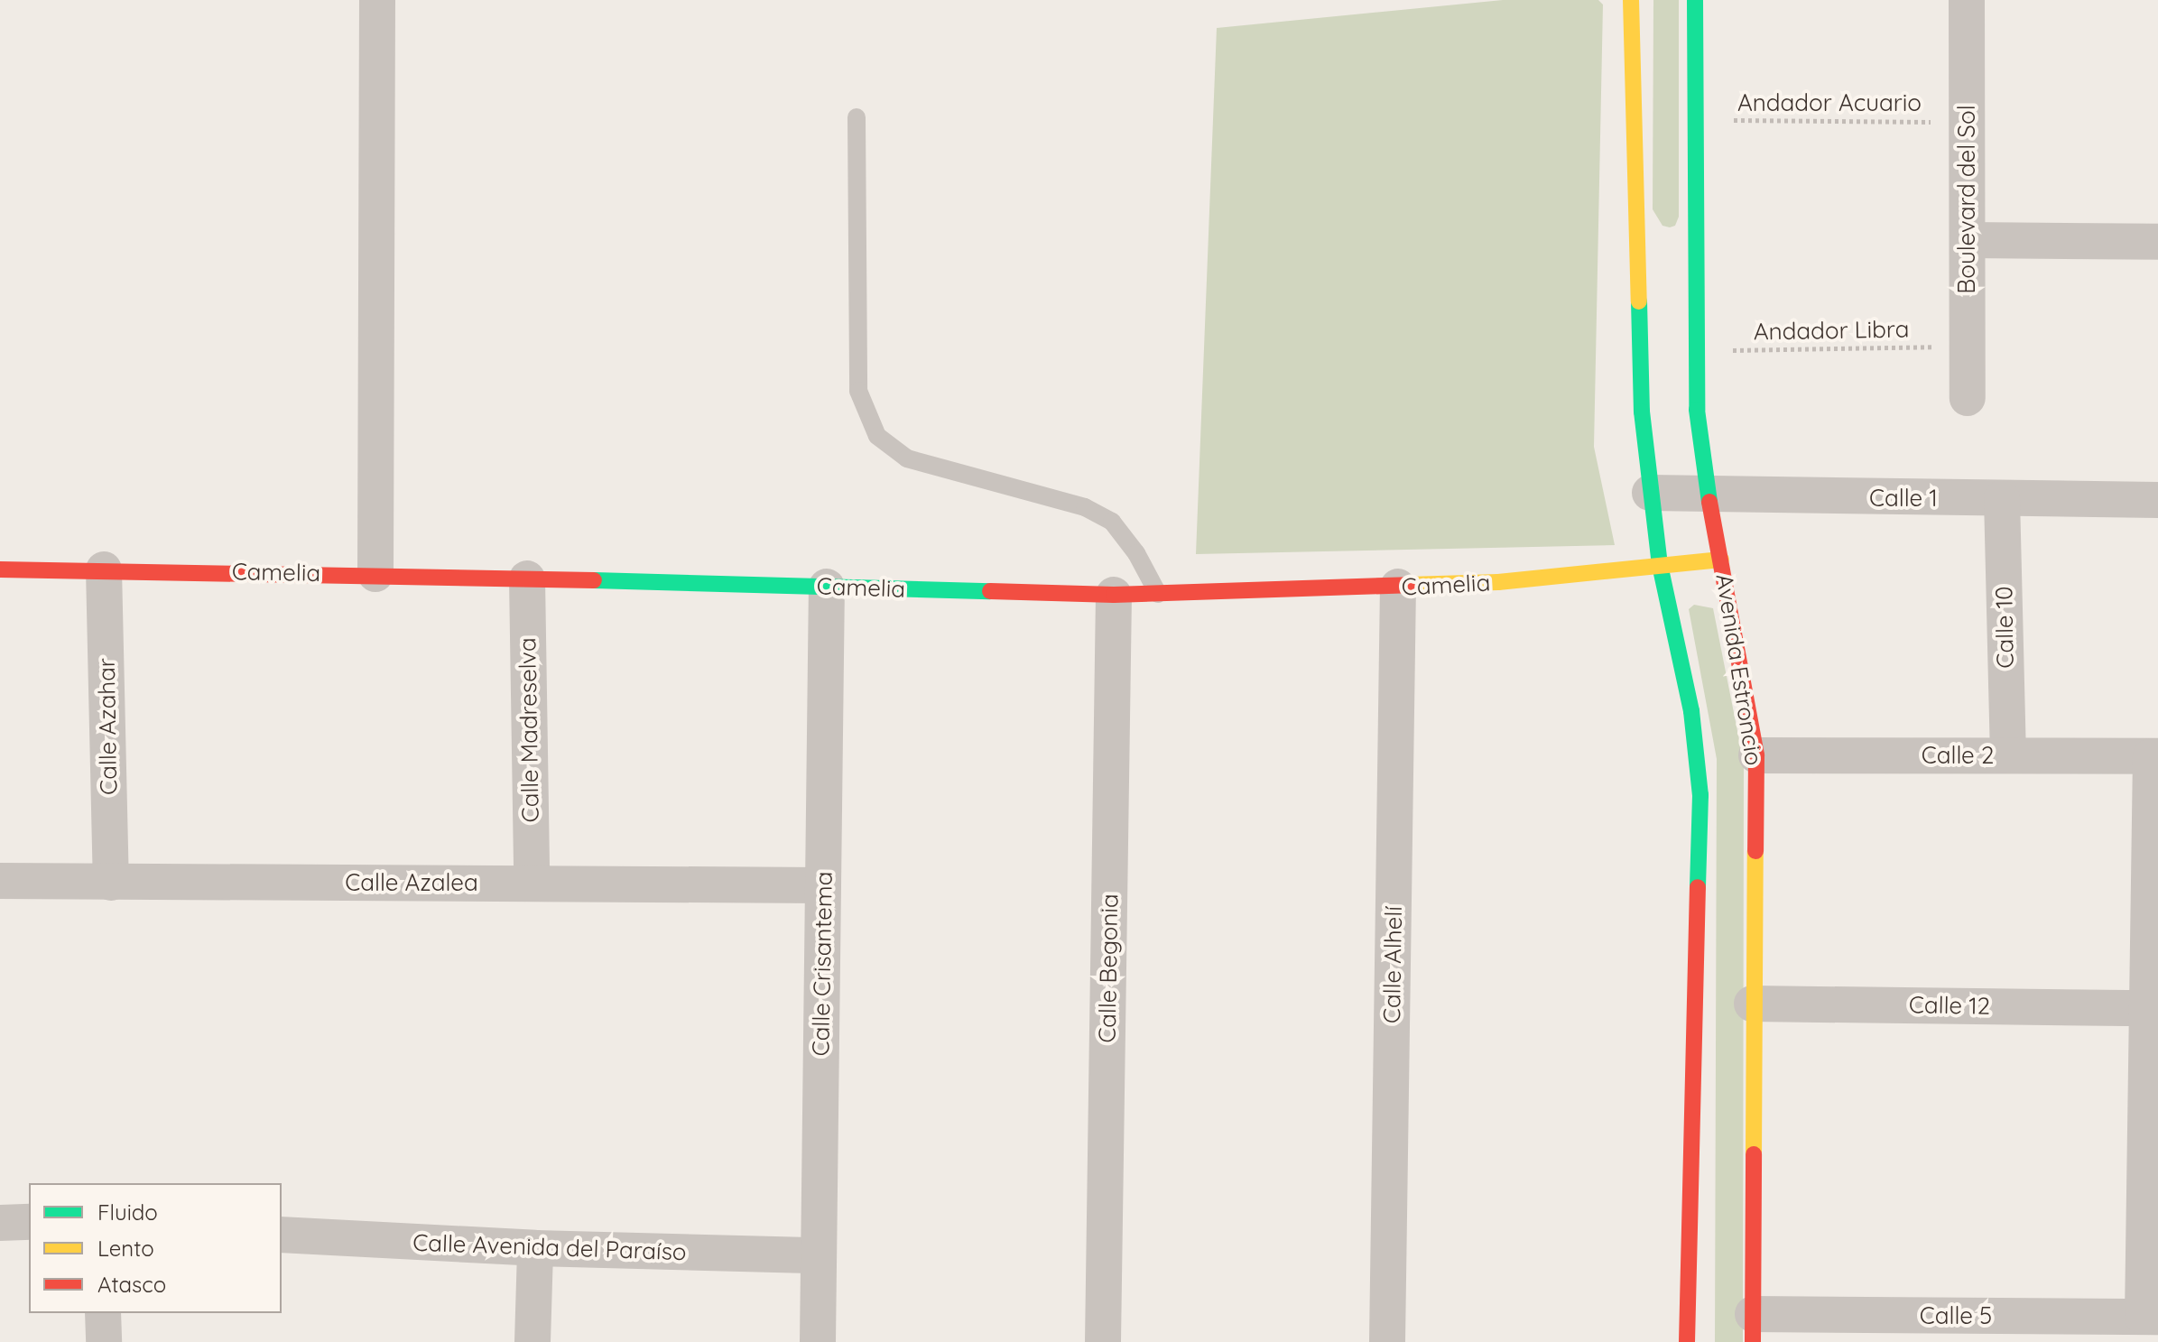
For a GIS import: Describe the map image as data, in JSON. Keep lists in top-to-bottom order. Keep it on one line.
{"streets":{"street":["Boulevard del Sol","Calle 1","Camelia","Calle 10","Avenida Estroncio","Calle Azahar","Calle Madreselva","Calle 2","Calle Azalea","Calle Crisantema","Calle Alhelí","Calle Begonia","Calle 12","Calle Avenida del Paraíso","Calle 5"],"path":["Andador Acuario","Andador Libra"]},"crossings":[["Andador Acuario","Boulevard del Sol"],["Andador Acuario","Avenida Estroncio"],["Boulevard del Sol","Andador Libra"],["Andador Libra","Avenida Estroncio"],["Calle 1","Calle 10"],["Calle 1","Avenida Estroncio"],["Camelia","Avenida Estroncio"],["Camelia","Calle Azahar"],["Camelia","Calle Madreselva"],["Camelia","Calle Crisantema"],["Camelia","Calle Alhelí"],["Camelia","Calle Begonia"],["Calle 10","Calle 2"],["Avenida Estroncio","Calle 2"],["Avenida Estroncio","Calle 12"],["Avenida Estroncio","Calle 5"],["Calle Azahar","Calle Azalea"],["Calle Madreselva","Calle Azalea"],["Calle Azalea","Calle Crisantema"],["Calle Crisantema","Calle Avenida del Paraíso"]],"legend":["Fluido","Lento","Atasco"]}
